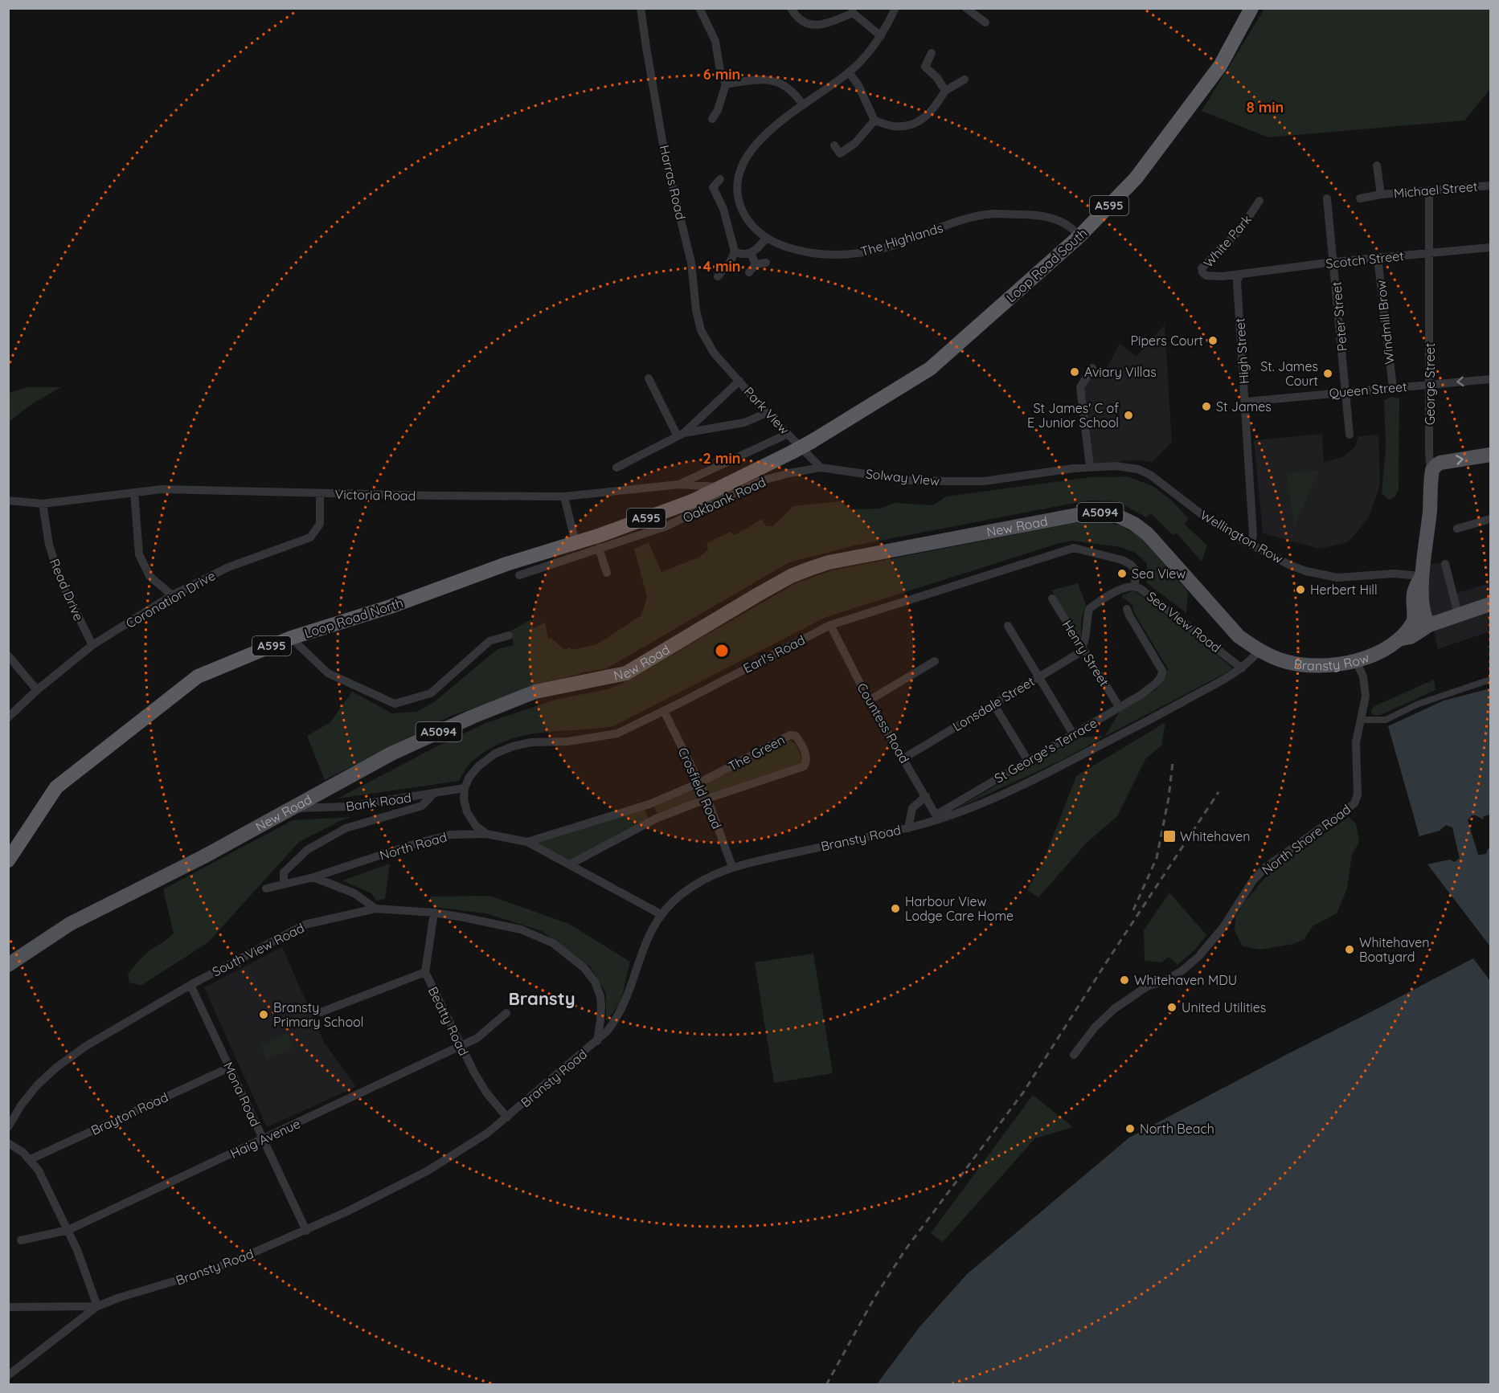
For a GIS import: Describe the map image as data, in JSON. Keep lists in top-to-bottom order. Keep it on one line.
{"streets":{"highway":["A595","Loop Road South","Loop Road North"],"main road":["George Street","A5094","New Road","Bransty Row"],"street":["Harras Road","Michael Street","The Highlands","White Park","Scotch Street","Peter Street","Windmill Brow","High Street","Queen Street","Park View","Solway View","Victoria Road","Oakbank Road","Wellington Row","Read Drive","Coronation Drive","Sea View Road","Henry Street","Earl's Road","Lonsdale Street","Countess Road","St George's Terrace","The Green","Crosfield Road","Bank Road","Bransty Road","North Shore Road","North Road","South View Road","Beatty Road","Mona Road","Brayton Road","Haig Avenue"]},"crossings":[["Harras Road","Park View"],["Michael Street","George Street"],["The Highlands","Loop Road South"],["White Park","Scotch Street"],["White Park","High Street"],["Scotch Street","Peter Street"],["Scotch Street","Windmill Brow"],["Scotch Street","High Street"],["Scotch Street","George Street"],["Loop Road South","Oakbank Road"],["Loop Road South","Loop Road North"],["Peter Street","Queen Street"],["Windmill Brow","Queen Street"],["High Street","Queen Street"],["High Street","Wellington Row"],["George Street","Queen Street"],["George Street","A5094"],["George Street","Wellington Row"],["Park View","Solway View"],["Park View","Oakbank Road"],["Solway View","Oakbank Road"],["Solway View","Wellington Row"],["Victoria Road","Oakbank Road"],["Victoria Road","Read Drive"],["Victoria Road","Coronation Drive"],["Oakbank Road","Loop Road North"],["A5094","Bransty Row"],["New Road","Bransty Row"],["New Road","Bank Road"],["New Road","Bransty Road"],["Read Drive","Coronation Drive"],["Sea View Road","Henry Street"],["Sea View Road","Earl's Road"],["Sea View Road","Lonsdale Street"],["Sea View Road","Bransty Road"],["Henry Street","Lonsdale Street"],["Henry Street","St George's Terrace"],["Earl's Road","Countess Road"],["Earl's Road","Crosfield Road"],["Earl's Road","Bank Road"],["Bransty Row","Bransty Road"],["Bransty Row","North Shore Road"],["Lonsdale Street","Countess Road"],["Countess Road","St George's Terrace"],["Countess Road","Bransty Road"],["St George's Terrace","Bransty Road"],["The Green","Crosfield Road"],["The Green","North Road"],["Crosfield Road","Bransty Road"],["Bransty Road","North Road"],["Bransty Road","South View Road"],["Bransty Road","Beatty Road"],["Bransty Road","Mona Road"],["South View Road","Beatty Road"],["South View Road","Mona Road"],["Beatty Road","Haig Avenue"],["Mona Road","Brayton Road"],["Mona Road","Haig Avenue"]],"districts":["Bransty"],"places":{"other":["Pipers Court","Aviary Villas","St. James Court","St James","St James' C of E Junior School","Sea View","Herbert Hill","Harbour View Lodge Care Home","Whitehaven Boatyard","Whitehaven MDU","United Utilities","Bransty Primary School","North Beach"],"transit":["Whitehaven"]},"rings":["6 min","8 min","4 min","2 min"]}
